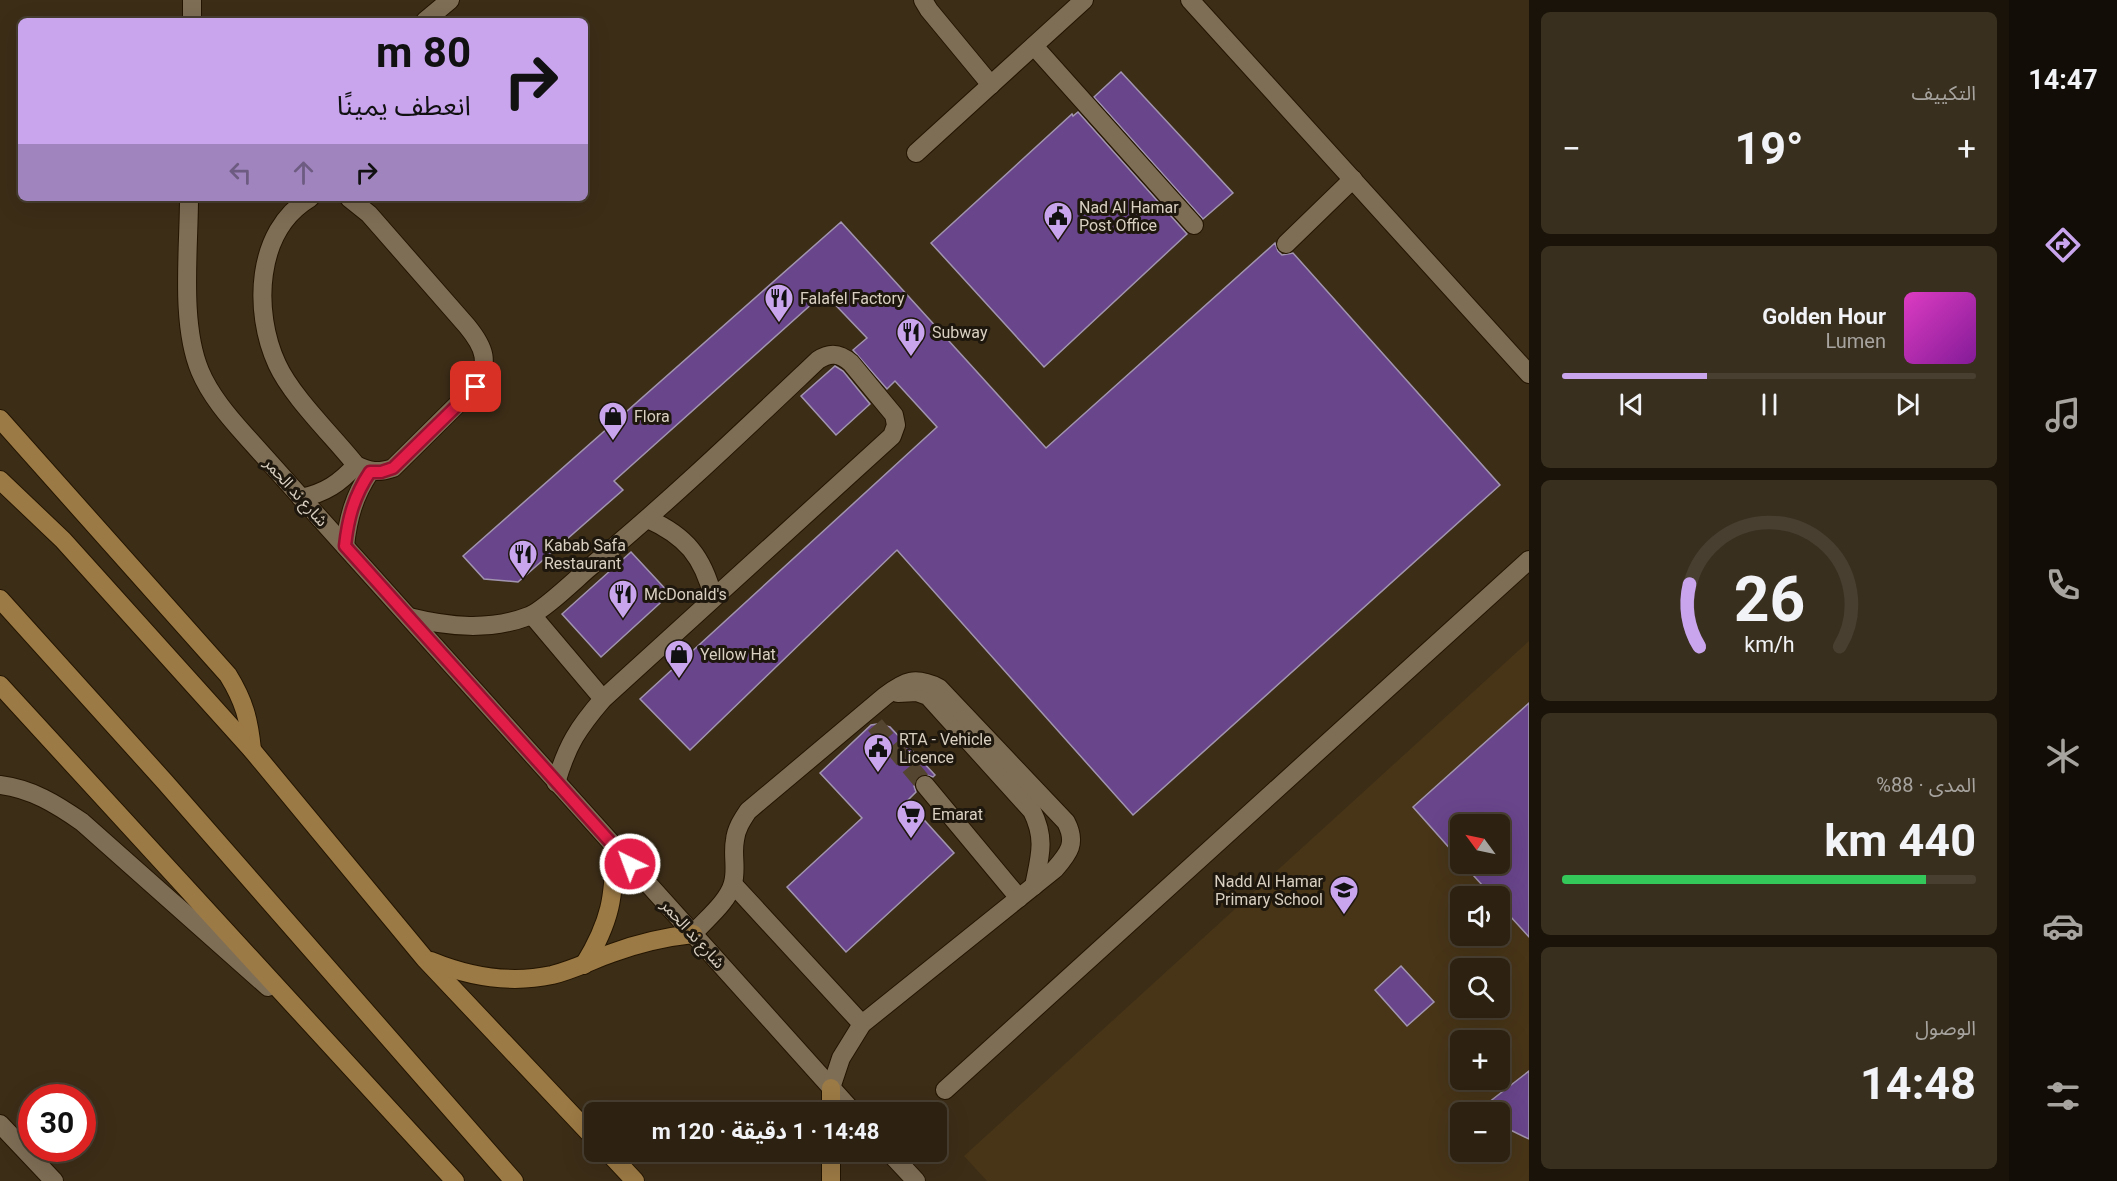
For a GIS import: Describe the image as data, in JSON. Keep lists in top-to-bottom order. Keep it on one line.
{"streets":{"street":["شارع ند الحمر"]},"places":{"public building":["Nad Al Hamar Post Office","RTA - Vehicle Licence"],"restaurant":["Falafel Factory","Subway","Kabab Safa Restaurant","McDonald's"],"shop":["Flora","Yellow Hat"],"supermarket":["Emarat"],"school or university":["Nadd Al Hamar Primary School"]},"north":"top left","page":{"tabs":"14:47","tile":["التكييف",["المدى · 88%","440 km"],["الوصول","14:48"]],"turn":["80 m","انعطف يمينًا"],"heat":["−","19°","+"],"song":["Golden Hour","Lumen"],"map_buttons":["+","−"],"limit":"30","trip":"14:48 · 1 دقيقة · 120 m","gauge":["26","km/h"]}}
